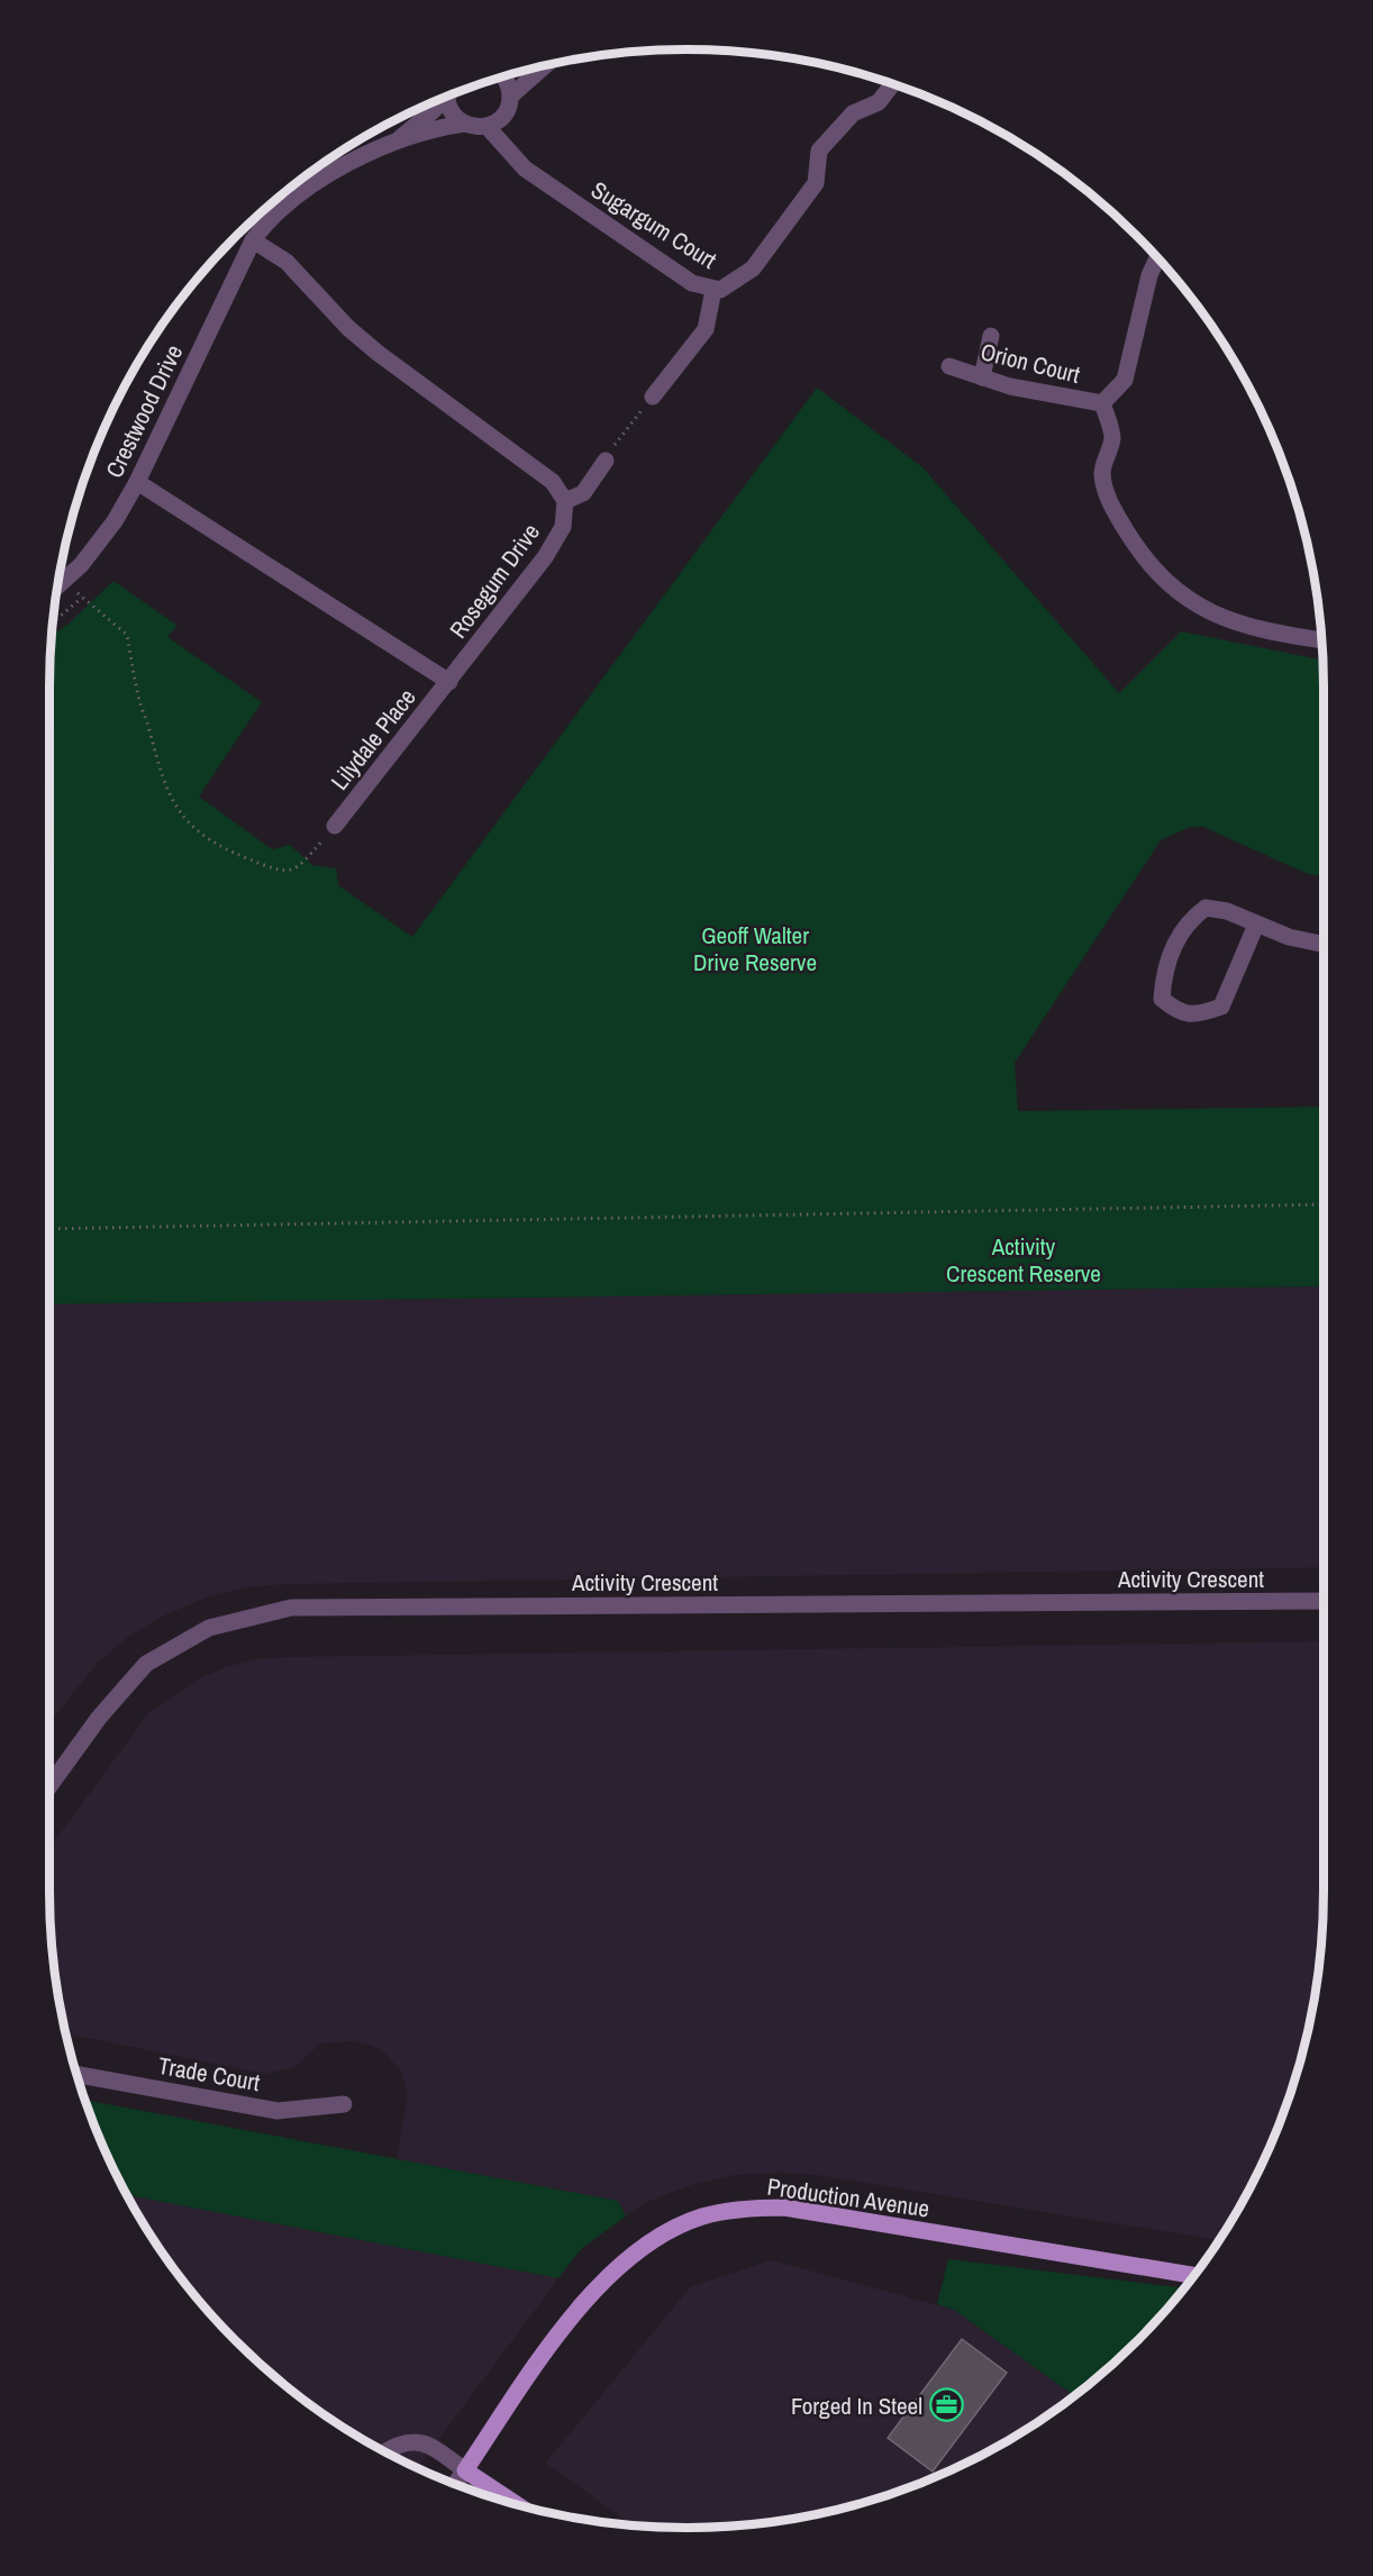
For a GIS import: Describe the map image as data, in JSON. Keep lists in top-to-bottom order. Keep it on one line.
{"streets":{"main road":["Production Avenue"],"street":["Sugargum Court","Orion Court","Crestwood Drive","Rosegum Drive","Lilydale Place","Activity Crescent","Trade Court"]},"crossings":[["Rosegum Drive","Lilydale Place"]],"parks":["Geoff Walter Drive Reserve","Activity Crescent Reserve"],"places":{"office":["Forged In Steel"]}}
